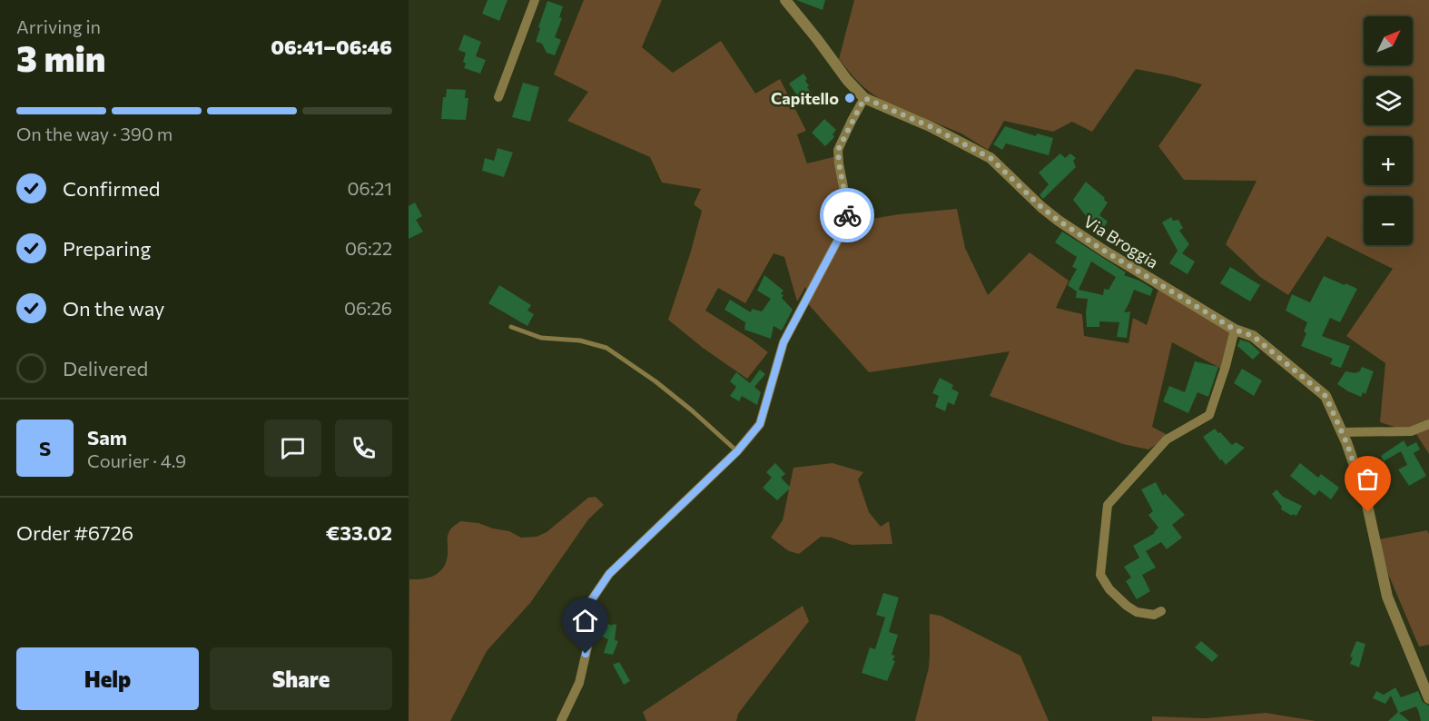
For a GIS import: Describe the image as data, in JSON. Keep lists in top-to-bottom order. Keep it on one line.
{"streets":{"street":["Via Broggia"]},"places":["Capitello"],"north":"top right","page":{"heading":["3 min","Arriving in","06:41–06:46"],"panel":["Sam","Courier · 4.9","Order #6726","€33.02"],"map_buttons":["+","−"],"bar":"On the way · 390 m","list":[["Confirmed","06:21"],["Preparing","06:22"],["On the way","06:26"],"Delivered"],"round":"S","buttons":["Help","Share"]}}
